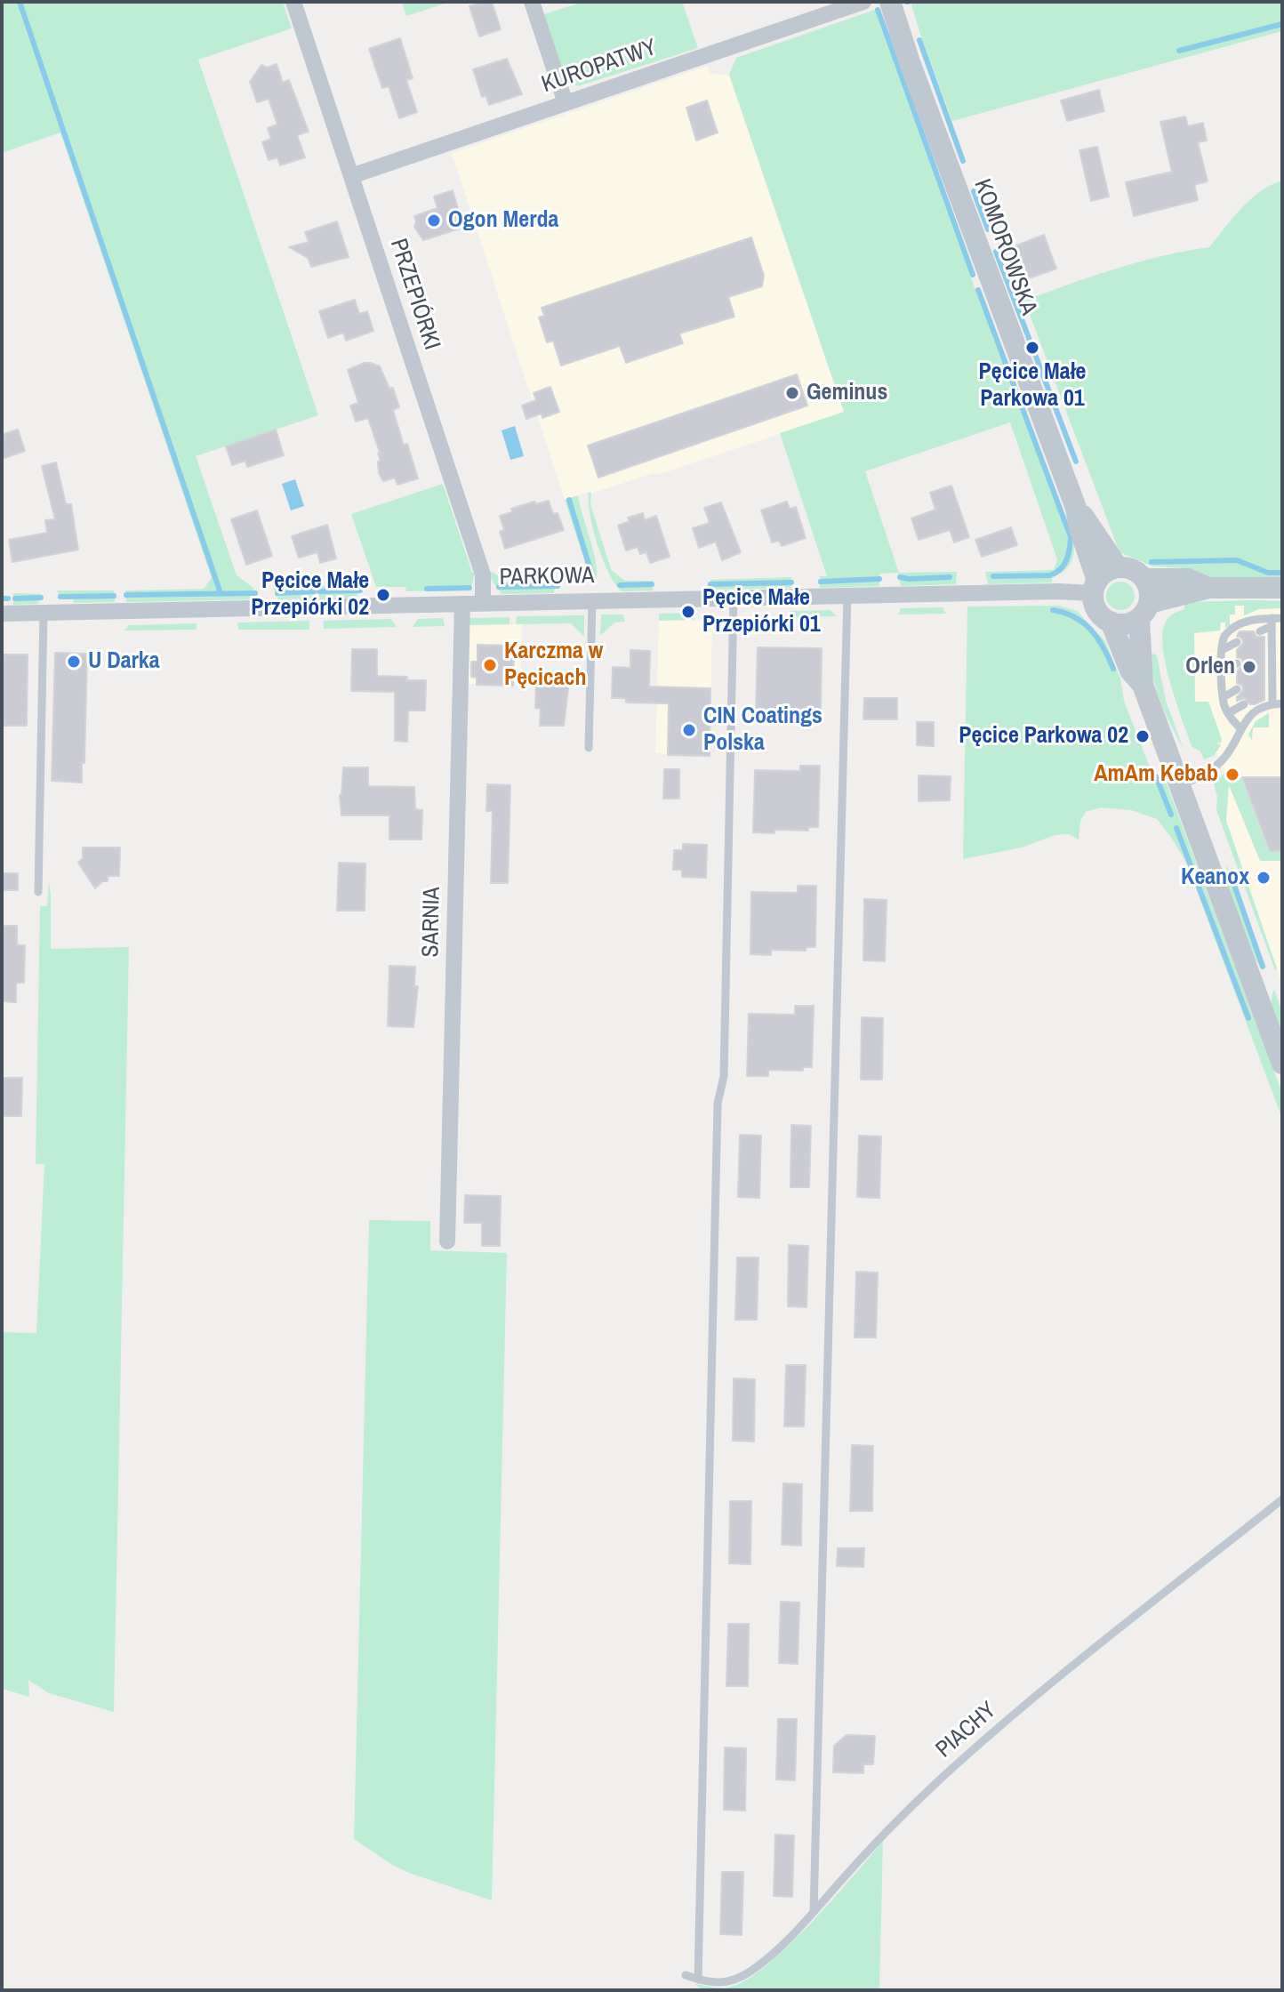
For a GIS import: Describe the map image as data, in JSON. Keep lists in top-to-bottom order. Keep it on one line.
{"streets":{"street":["KUROPATWY","KOMOROWSKA","PRZEPIÓRKI","PARKOWA","SARNIA"],"lane":["PIACHY"]},"crossings":[["KUROPATWY","PRZEPIÓRKI"],["KOMOROWSKA","PARKOWA"],["PRZEPIÓRKI","PARKOWA"],["PARKOWA","SARNIA"]],"places":["Ogon Merda","Pęcice Małe Parkowa 01","Geminus","Pęcice Małe Przepiórki 02","Pęcice Małe Przepiórki 01","U Darka","Karczma w Pęcicach","Orlen","CIN Coatings Polska","Pęcice Parkowa 02","AmAm Kebab","Keanox"]}
